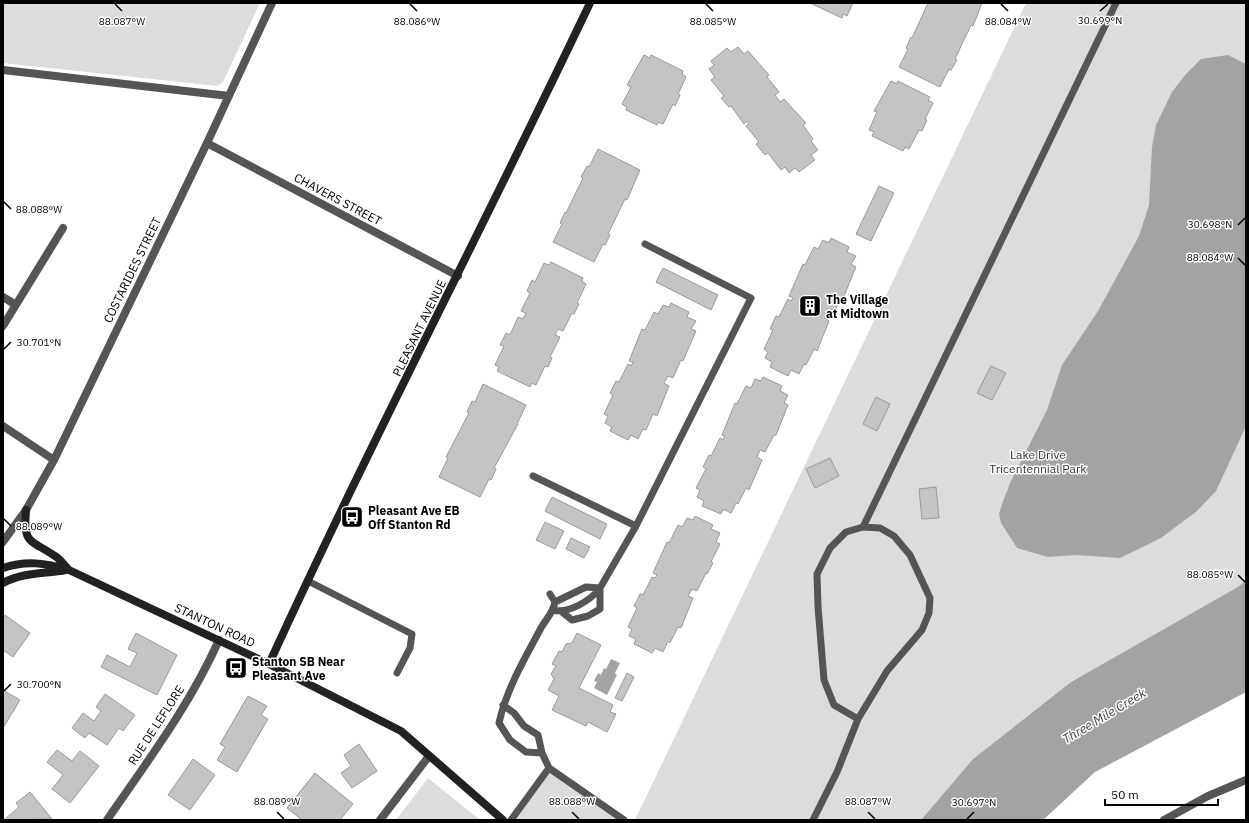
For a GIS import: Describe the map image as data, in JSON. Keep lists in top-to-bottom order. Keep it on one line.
{"streets":{"street":["CHAVERS STREET","COSTARIDES STREET","PLEASANT AVENUE","STANTON ROAD","RUE DE LEFLORE"]},"crossings":[["CHAVERS STREET","COSTARIDES STREET"],["CHAVERS STREET","PLEASANT AVENUE"],["COSTARIDES STREET","STANTON ROAD"],["PLEASANT AVENUE","STANTON ROAD"],["STANTON ROAD","RUE DE LEFLORE"]],"water":["Three Mile Creek"],"parks":["Lake Drive Tricentennial Park"],"places":{"building":["The Village at Midtown"],"bus stop":["Pleasant Ave EB Off Stanton Rd","Stanton SB Near Pleasant Ave"]},"scale_bar":"50 m","coordinates":["30.699°N","88.087°W","88.086°W","88.085°W","88.084°W","88.088°W","30.698°N","30.701°N","88.089°W","30.700°N","30.697°N"]}
